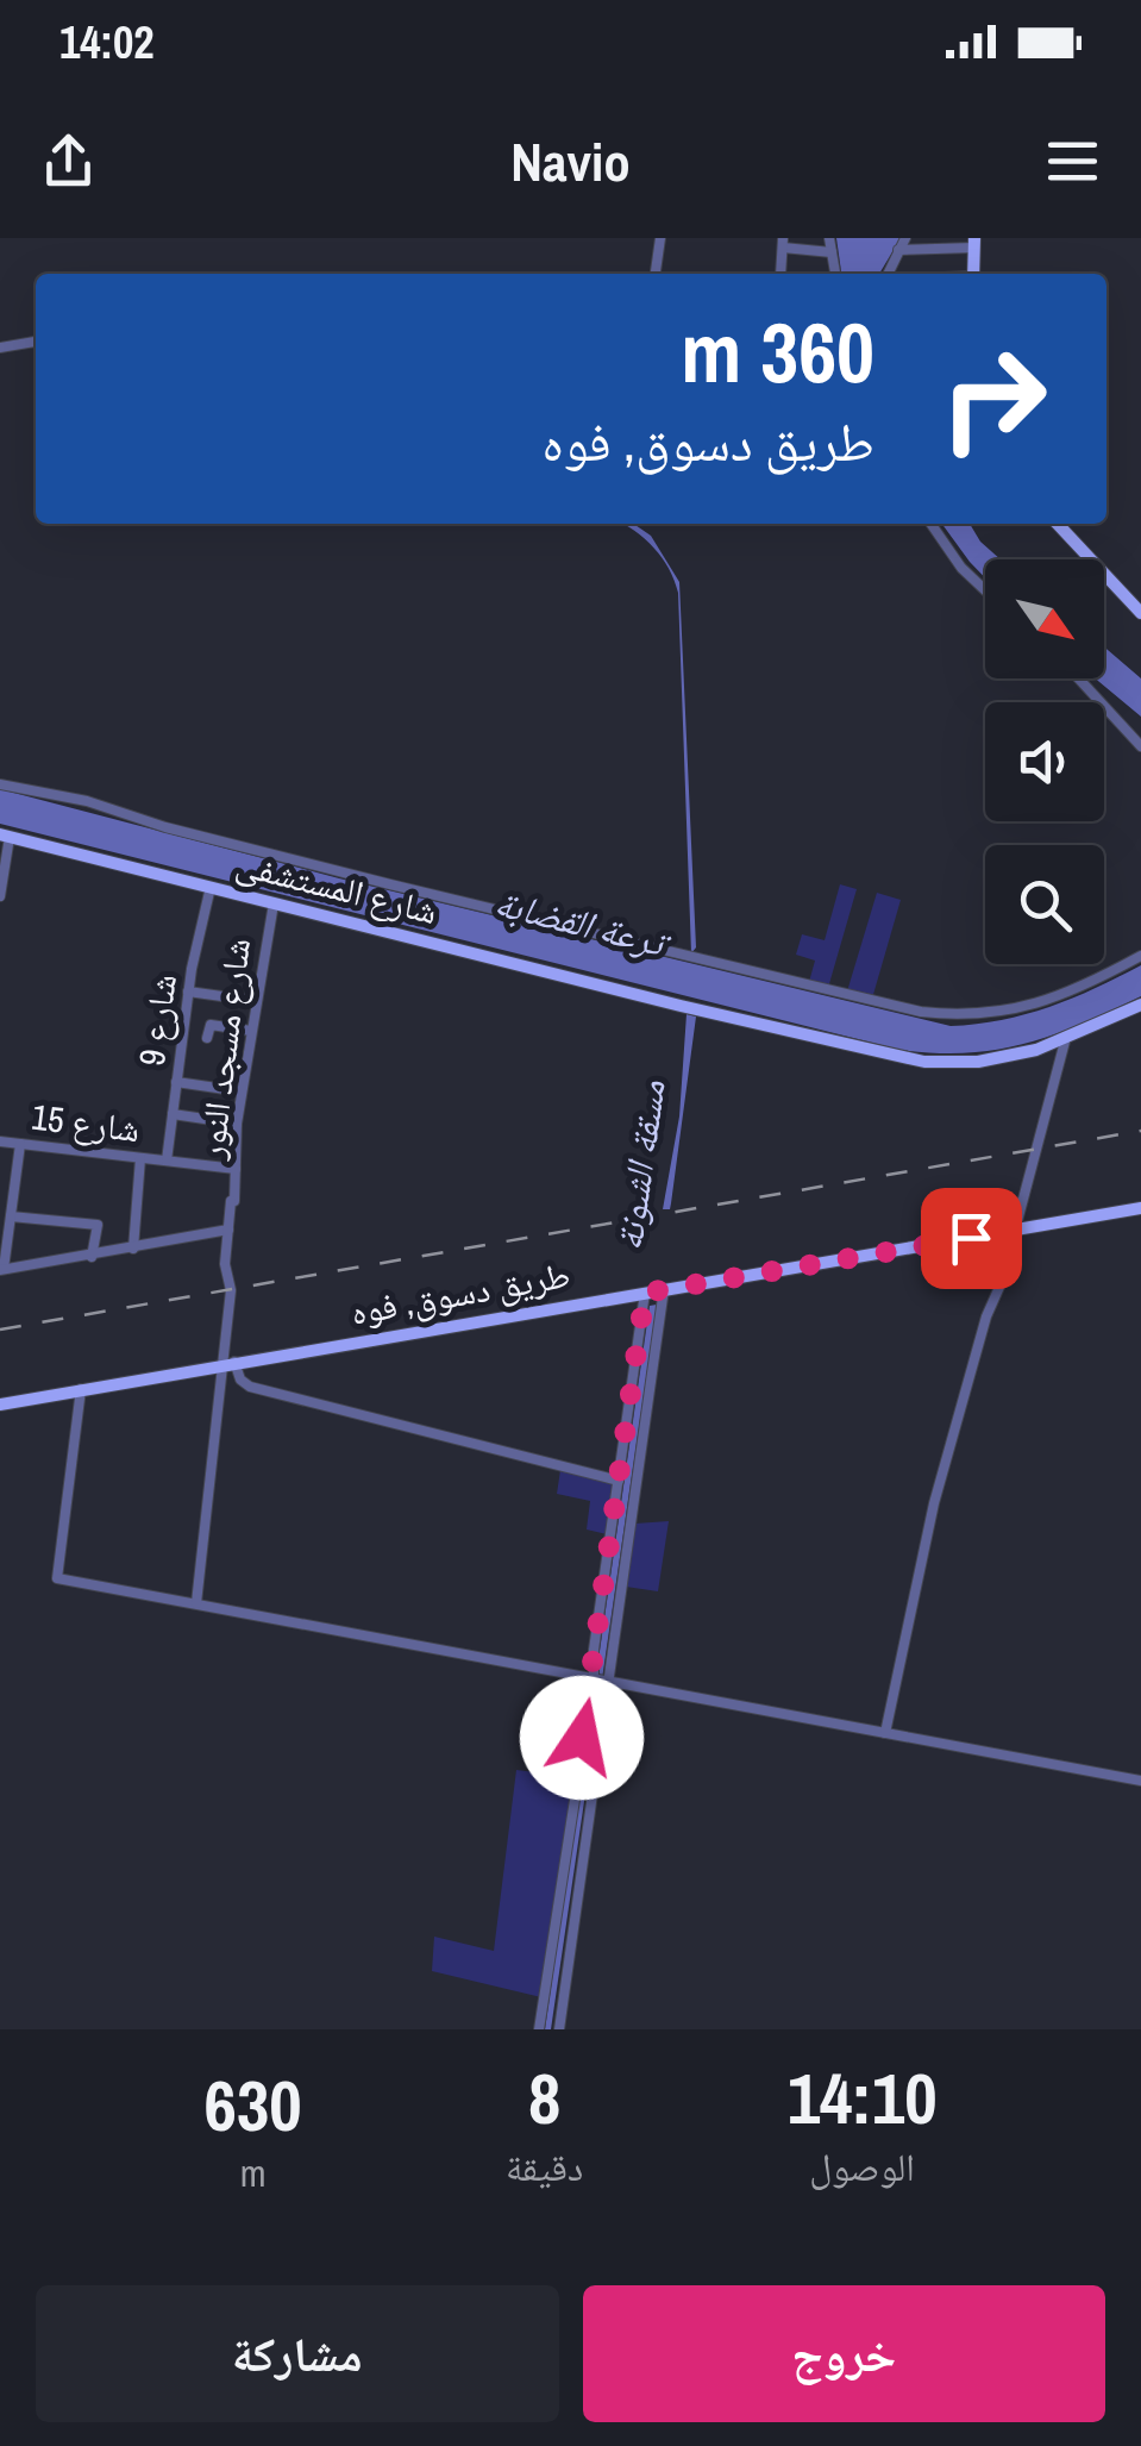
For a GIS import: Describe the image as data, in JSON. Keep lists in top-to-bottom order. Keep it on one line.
{"streets":{"main road":["شارع المستشفى","طريق دسوق, فوه"],"street":["شارع 9","شارع مسجد النور","شارع 15"]},"crossings":[["شارع المستشفى","شارع 9"],["شارع المستشفى","شارع مسجد النور"],["شارع 9","شارع 15"],["شارع مسجد النور","شارع 15"],["شارع مسجد النور","طريق دسوق, فوه"]],"water":["ترعة القضابة","مسقة الشونة"],"north":"bottom right","page":{"status":"14:02","header":"Navio","turn":["360 m","طريق دسوق, فوه"],"eta":["14:10","الوصول","8","دقيقة","630","m"],"buttons":["خروج","مشاركة"]}}
